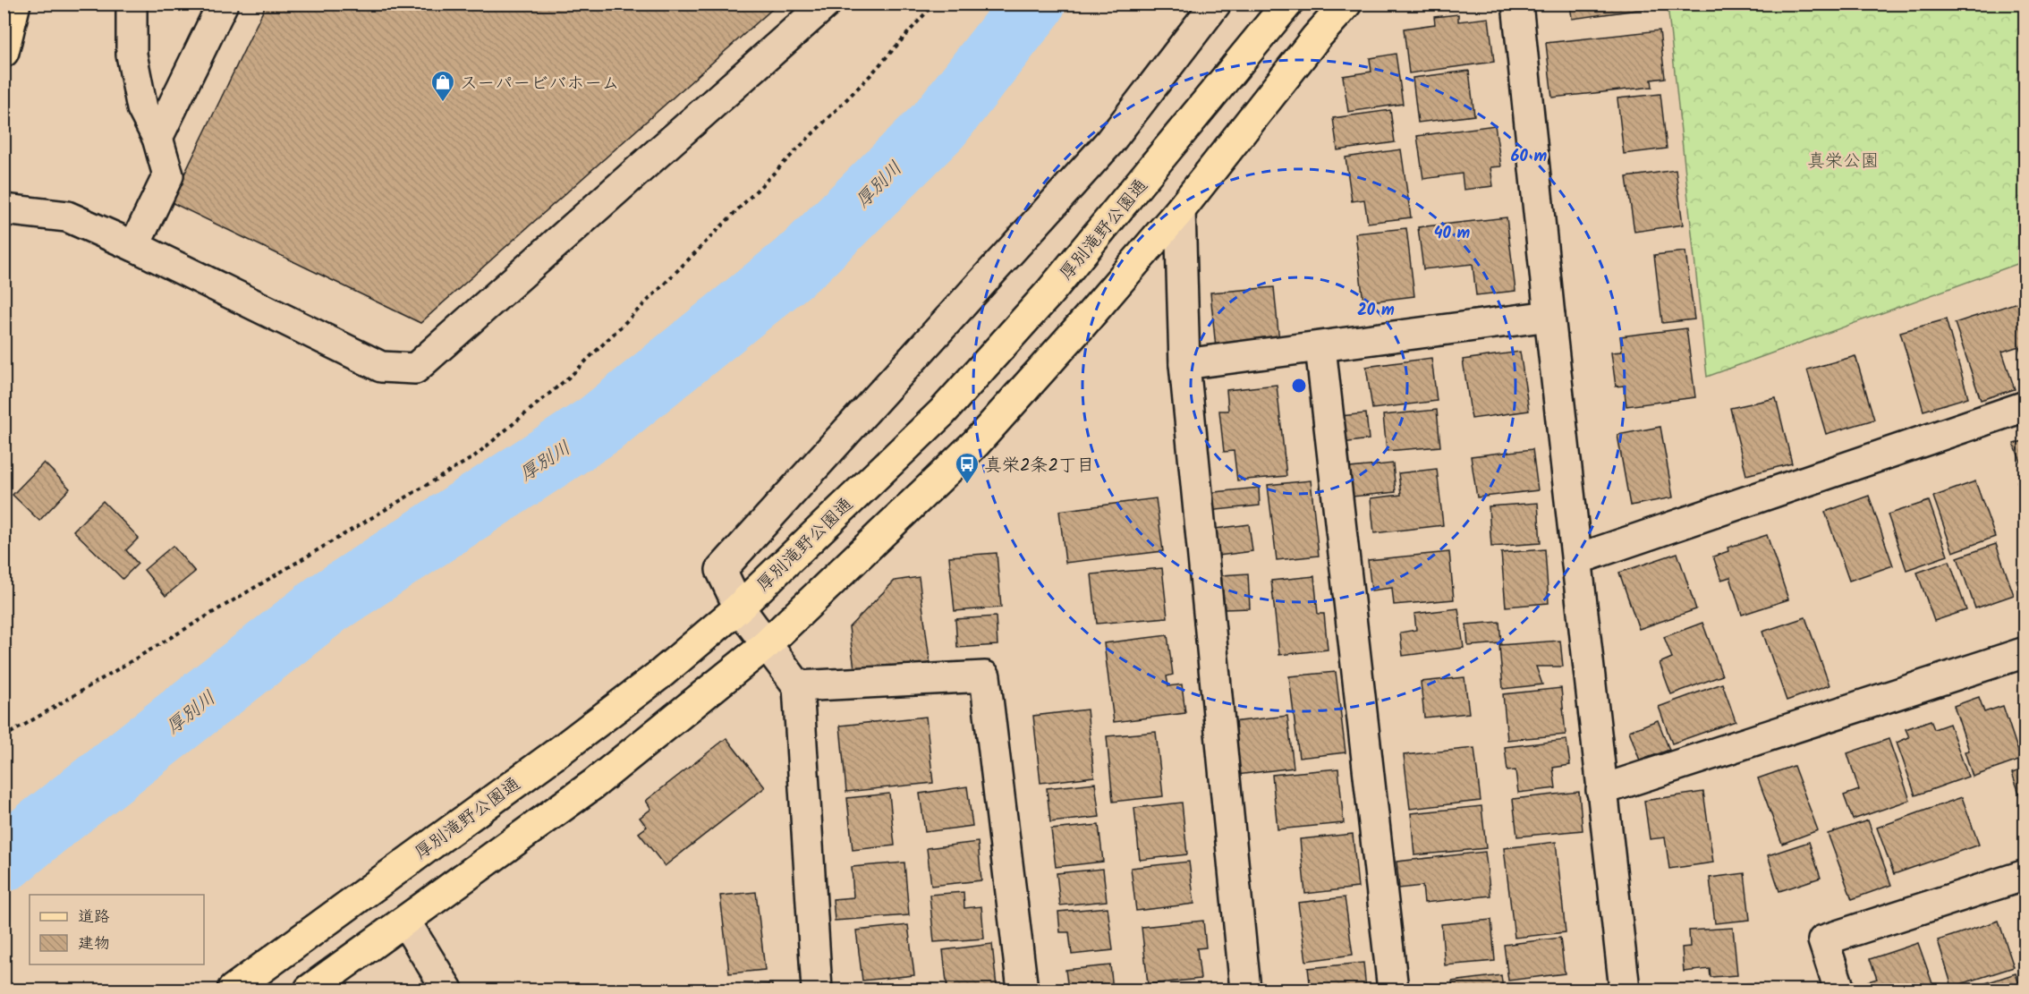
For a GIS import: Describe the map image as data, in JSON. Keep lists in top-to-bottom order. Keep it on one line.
{"streets":{"main road":["厚別滝野公園通"]},"water":["厚別川"],"parks":["真栄公園"],"places":{"shop":["スーパービバホーム"],"bus stop":["真栄2条2丁目"]},"legend":["道路","建物"],"rings":["60 m","40 m","20 m"]}
